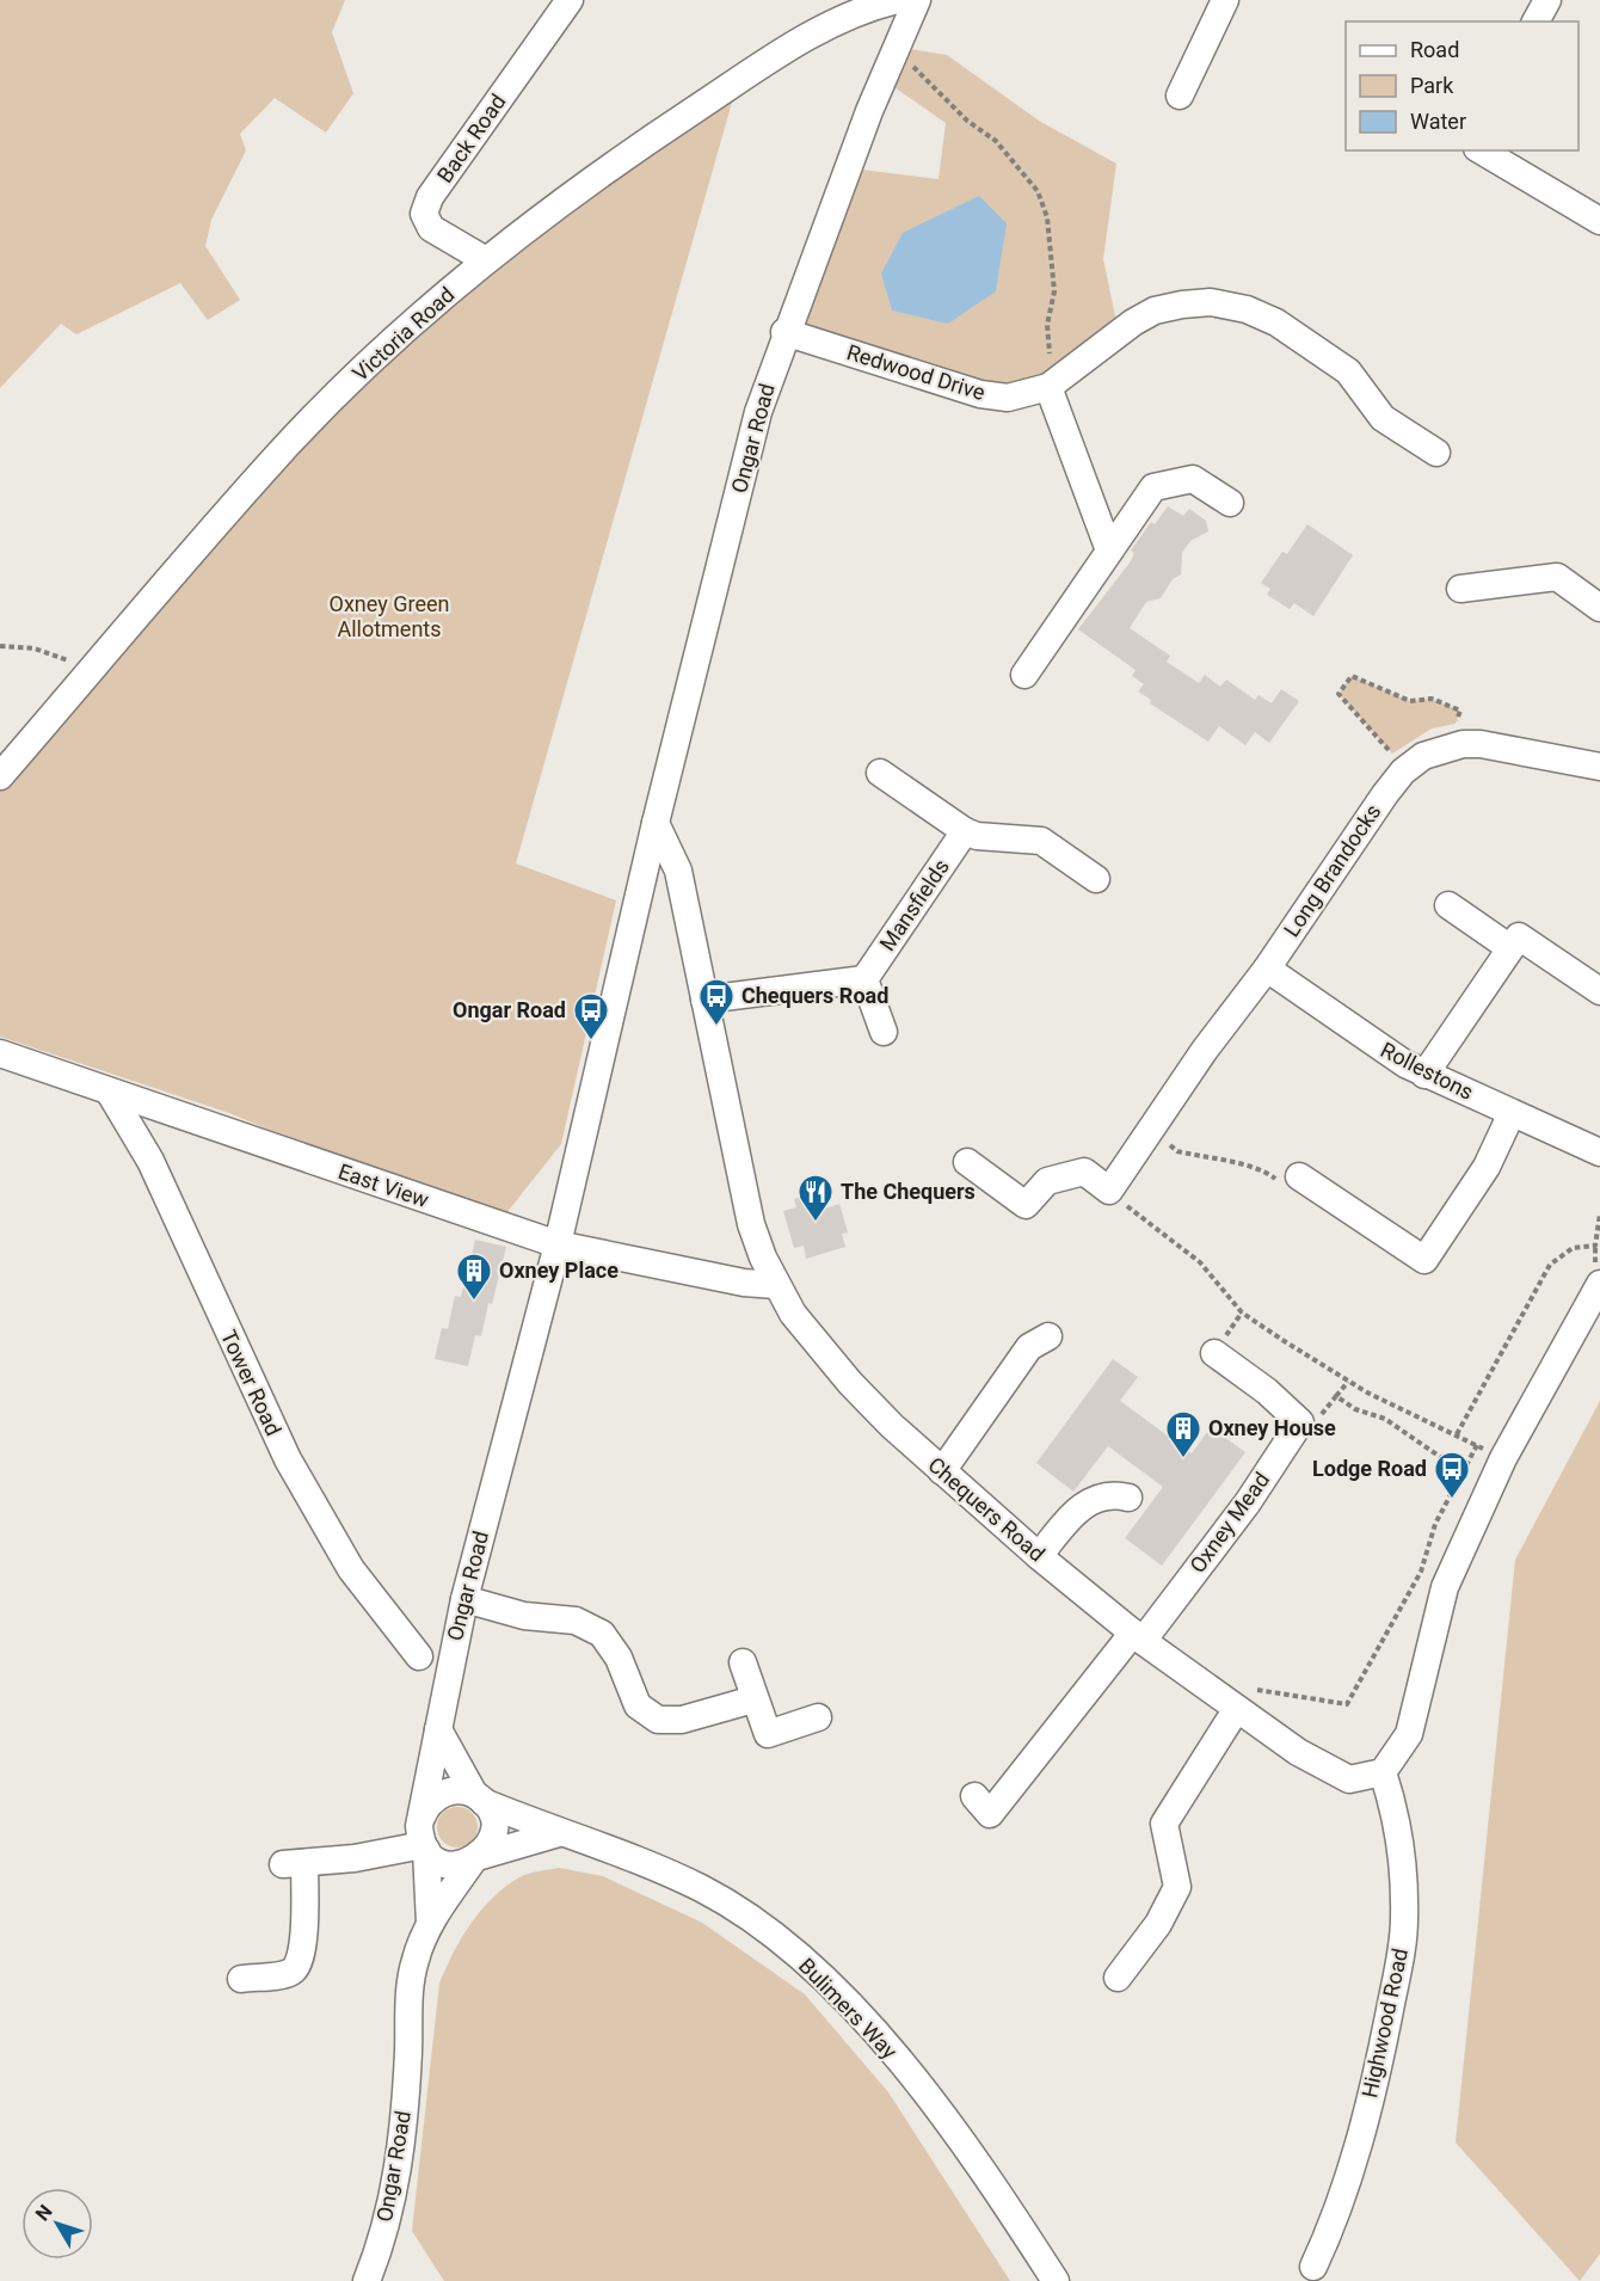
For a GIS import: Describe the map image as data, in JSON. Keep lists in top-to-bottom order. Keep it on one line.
{"streets":{"street":["Back Road","Victoria Road","Redwood Drive","Ongar Road","Long Brandocks","Mansfields","Rollestons","East View","Tower Road","Chequers Road","Oxney Mead","Bulimers Way","Highwood Road"]},"crossings":[["Back Road","Victoria Road"],["Redwood Drive","Ongar Road"],["Ongar Road","East View"],["Ongar Road","Chequers Road"],["Ongar Road","Bulimers Way"],["Long Brandocks","Rollestons"],["East View","Tower Road"],["East View","Chequers Road"],["Chequers Road","Oxney Mead"],["Chequers Road","Highwood Road"]],"parks":["Oxney Green Allotments"],"places":{"bus stop":["Chequers Road","Ongar Road","Lodge Road"],"restaurant":["The Chequers"],"building":["Oxney Place","Oxney House"]},"legend":["Road","Park","Water"],"north":"top left"}
